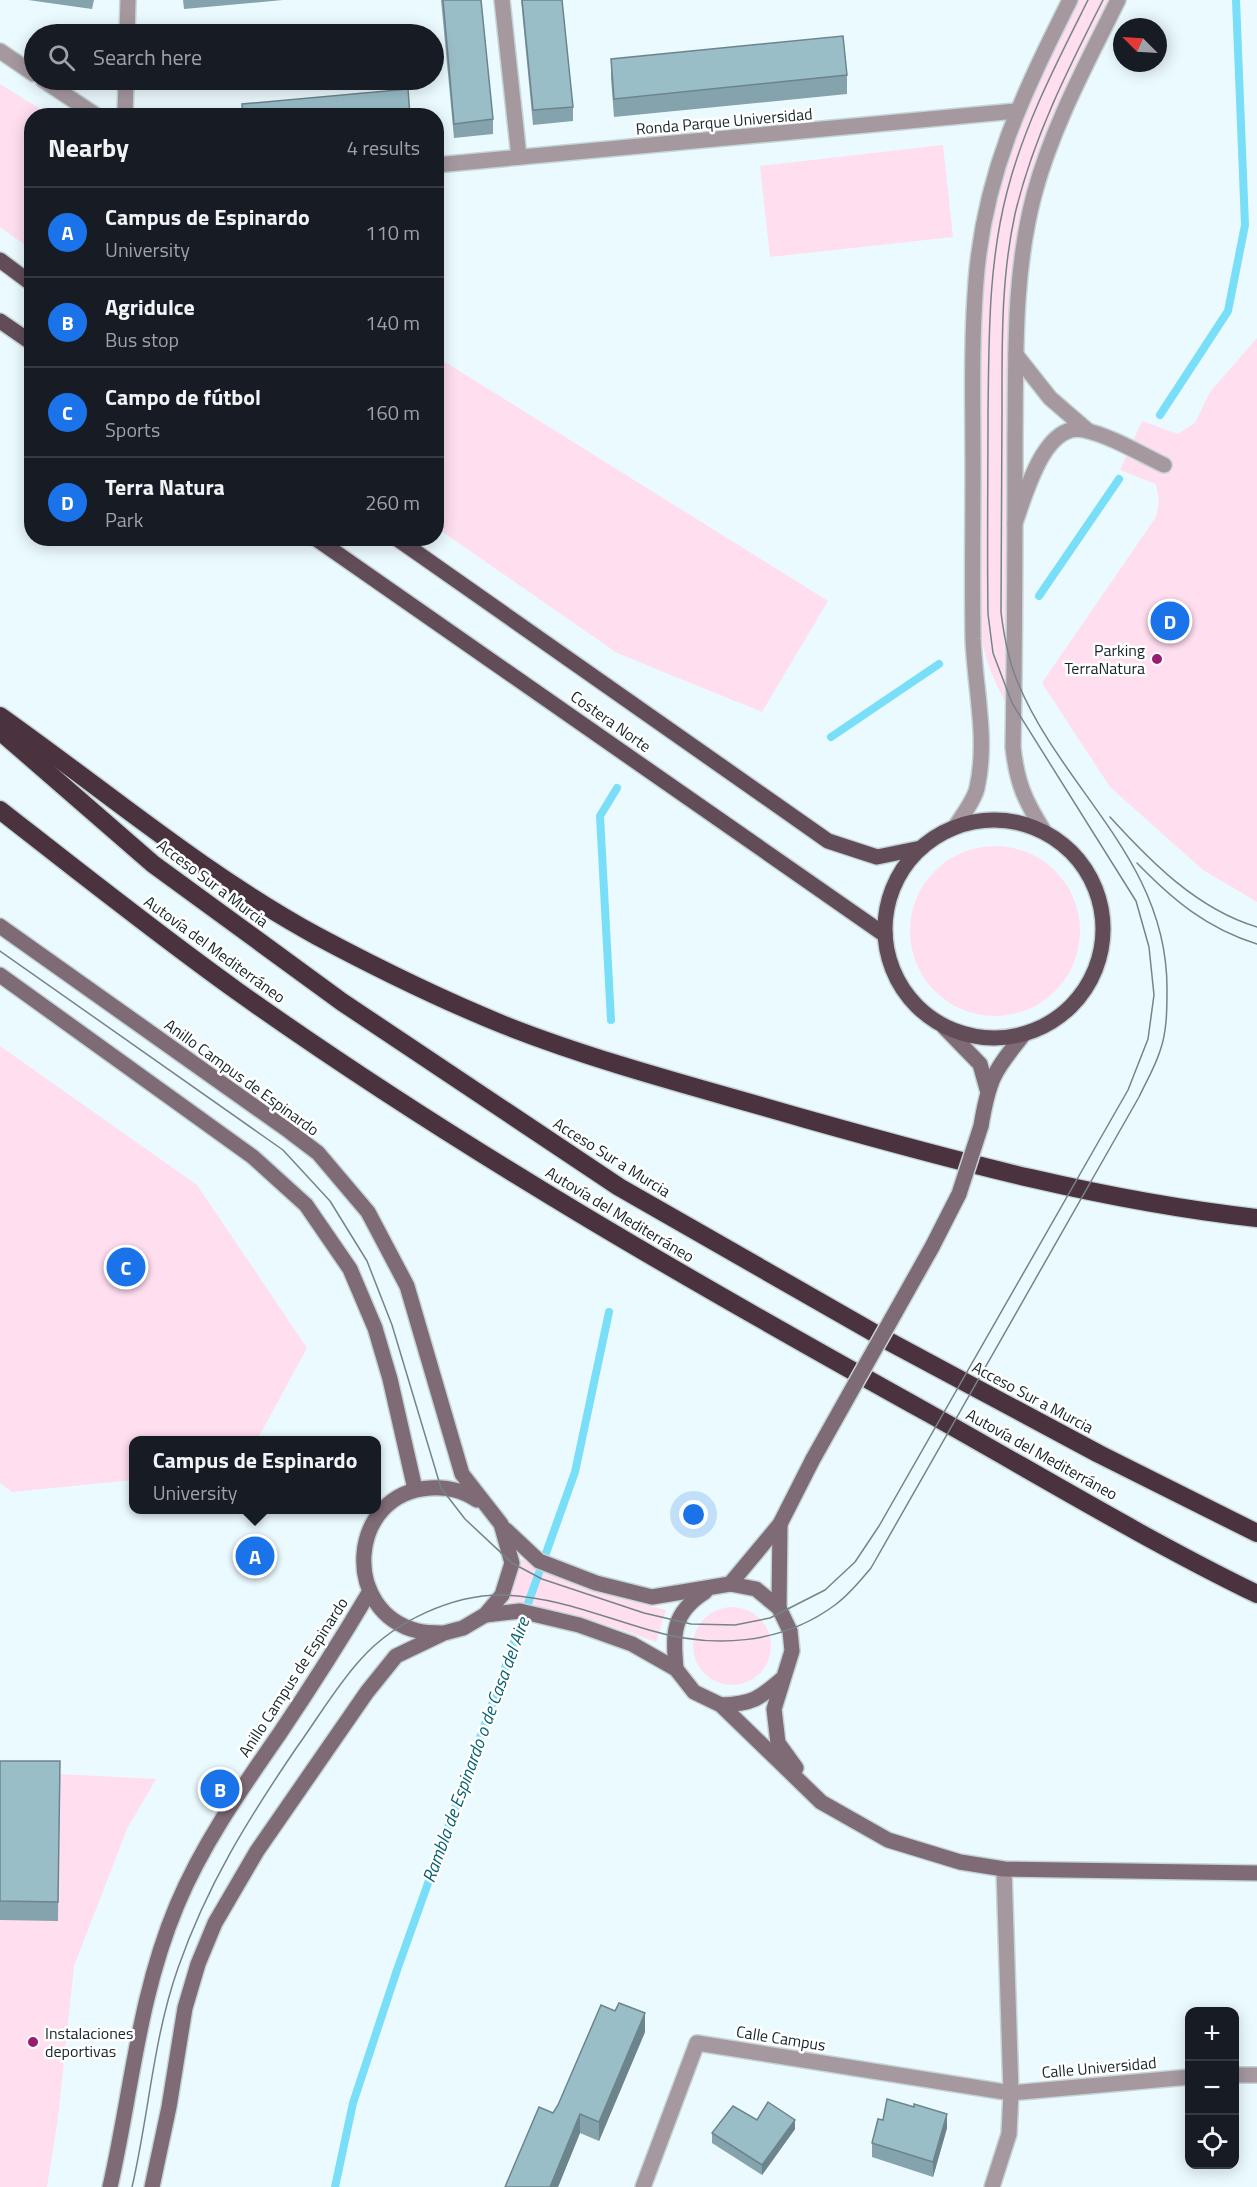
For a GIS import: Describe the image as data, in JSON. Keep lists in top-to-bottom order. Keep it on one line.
{"streets":{"highway":["Acceso Sur a Murcia","Autovía del Mediterráneo"],"main road":["Costera Norte","Anillo Campus de Espinardo"],"street":["Ronda Parque Universidad","Calle Campus","Calle Universidad"]},"crossings":[["Calle Campus","Calle Universidad"]],"water":["Rambla de Espinardo o de Casa del Aire"],"places":["Parking TerraNatura","Instalaciones deportivas"],"north":"top left","page":{"search":"Search here","heading":["Nearby","4 results"],"list":[{"mark":"A","name":"Campus de Espinardo","note":"University","value":"110 m"},{"mark":"B","name":"Agridulce","note":"Bus stop","value":"140 m"},{"mark":"C","name":"Campo de fútbol","note":"Sports","value":"160 m"},{"mark":"D","name":"Terra Natura","note":"Park","value":"260 m"}],"pins":["D","C","A","B"],"popup":["Campus de Espinardo","University"],"map_buttons":["+","−"]}}
